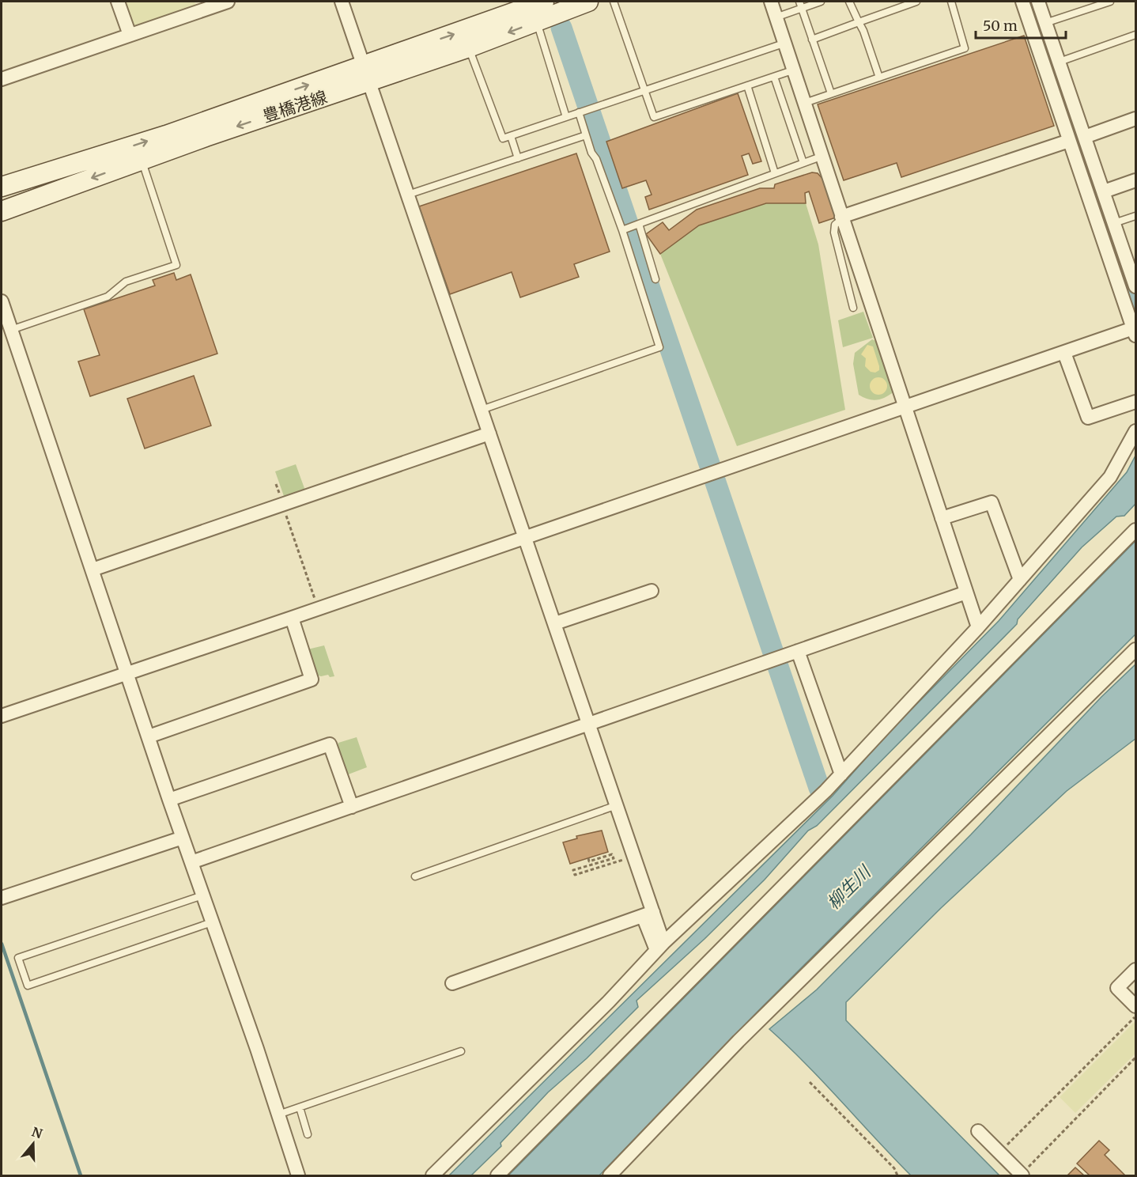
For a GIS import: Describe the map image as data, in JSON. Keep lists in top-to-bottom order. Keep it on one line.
{"streets":{"main road":["豊橋港線"]},"water":["柳生川"],"scale_bar":"50 m","north":"top"}
